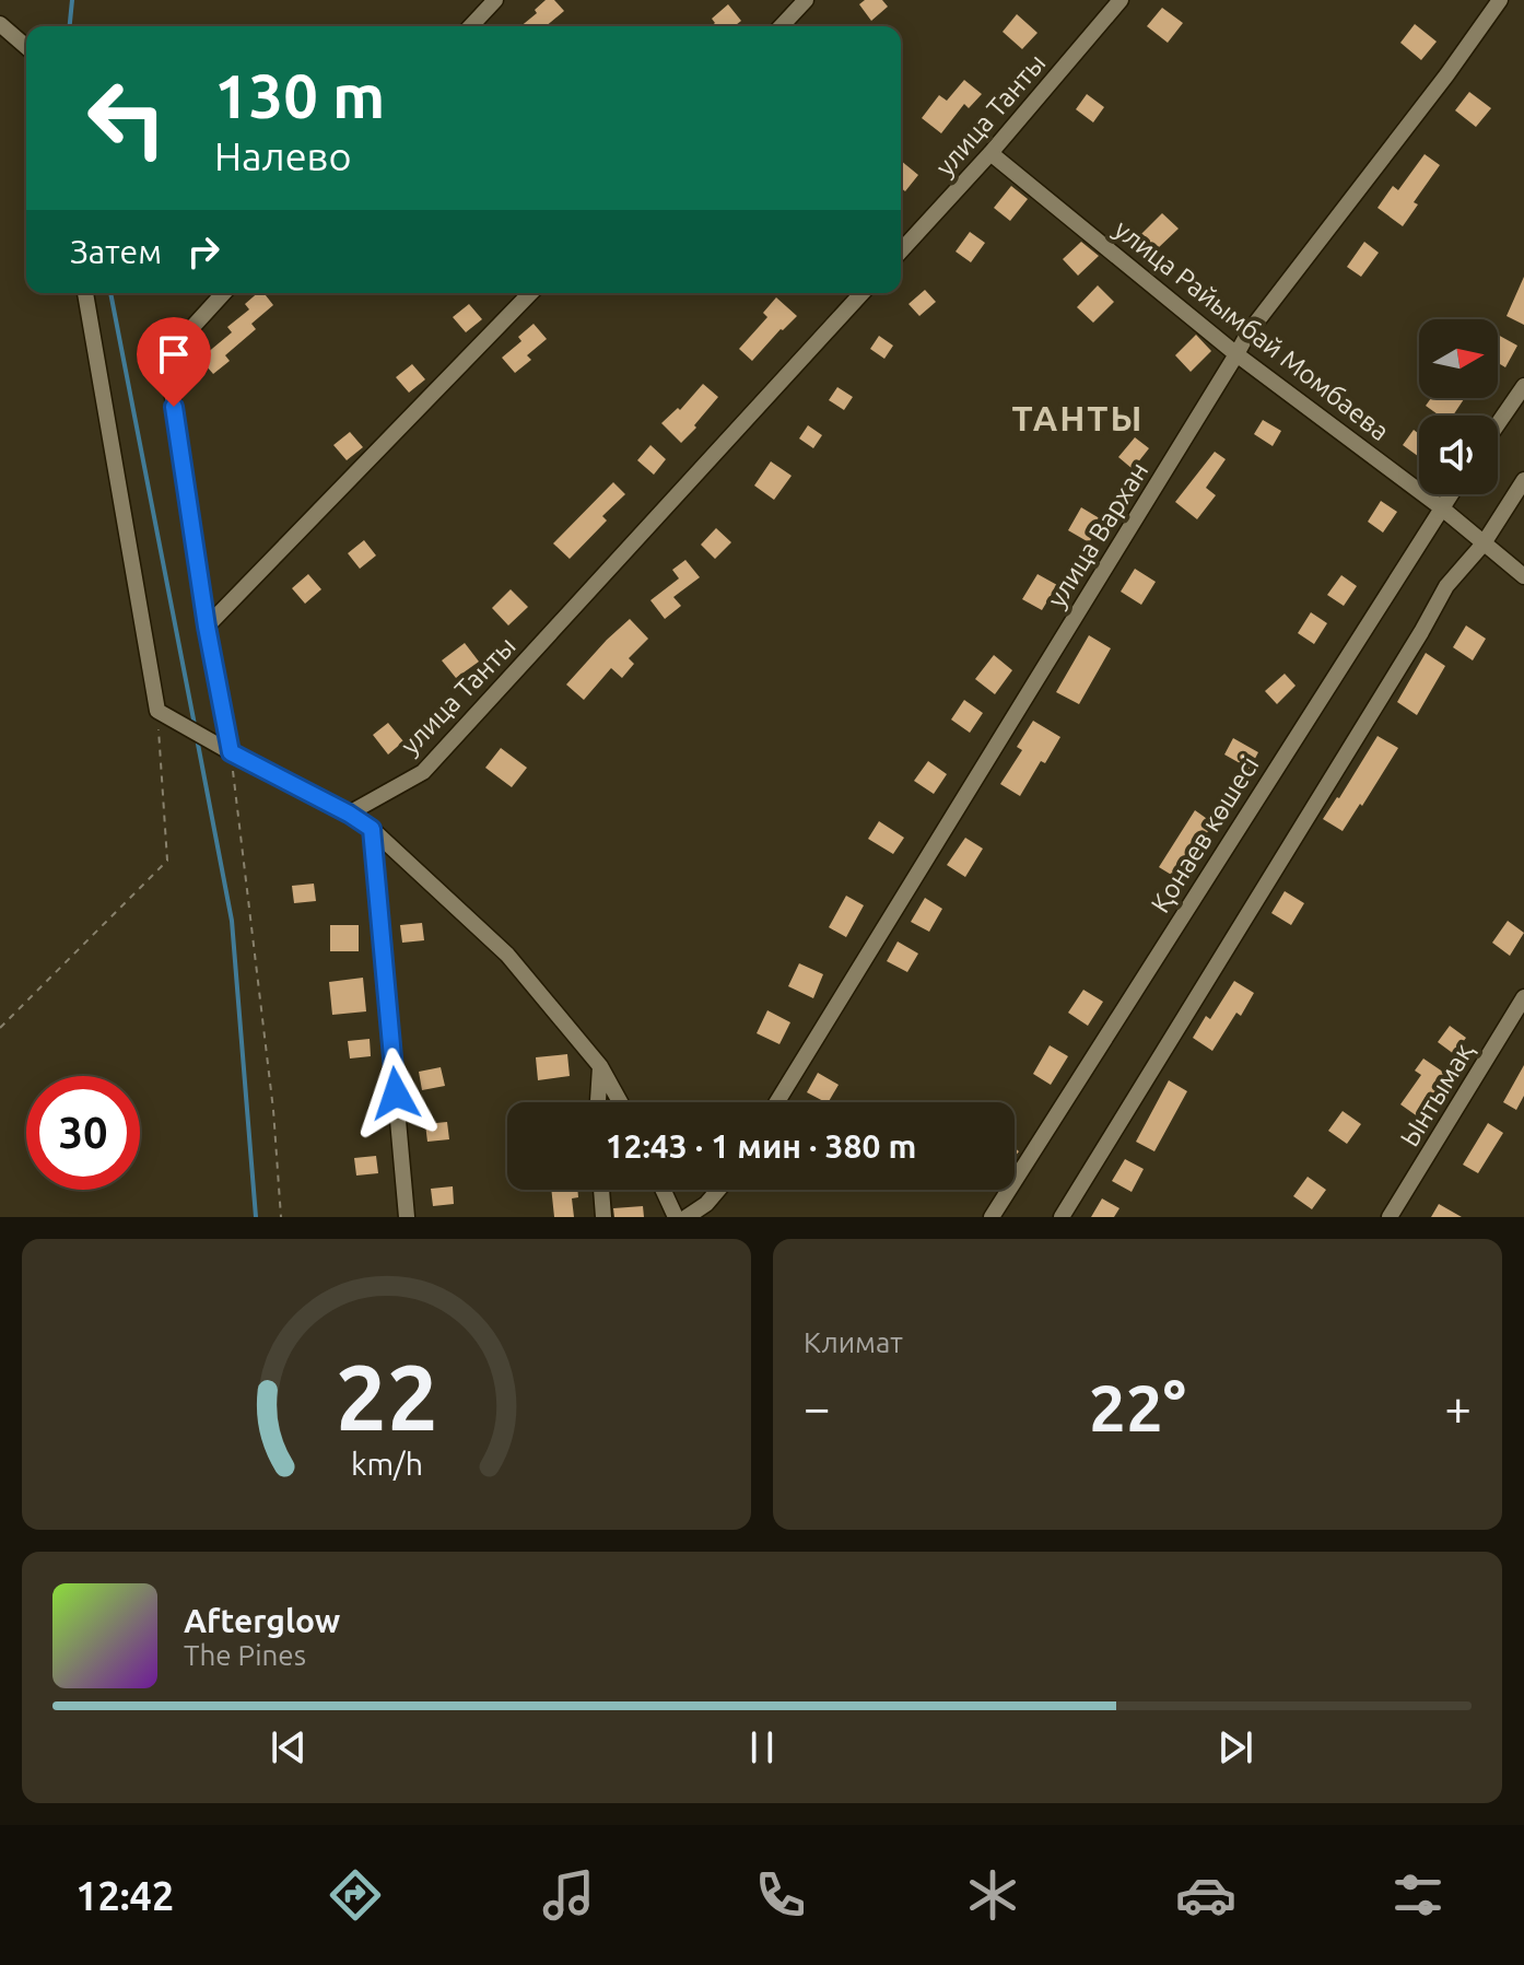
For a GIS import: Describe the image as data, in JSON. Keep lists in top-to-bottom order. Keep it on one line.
{"streets":{"street":["улица Танты","улица Райымбай Момбаева","улица Вархан","Қонаев көшесі","Ынтымақ"]},"crossings":[["улица Танты","улица Райымбай Момбаева"],["улица Райымбай Момбаева","улица Вархан"],["улица Райымбай Момбаева","Қонаев көшесі"]],"districts":["ТАНТЫ"],"north":"right","page":{"turn":["130 m","Налево"],"then":"Затем","limit":"30","trip":"12:43 · 1 мин · 380 m","tile":"Климат","heat":["−","22°","+"],"song":["Afterglow","The Pines"],"tabs":"12:42","gauge":["22","km/h"]}}
